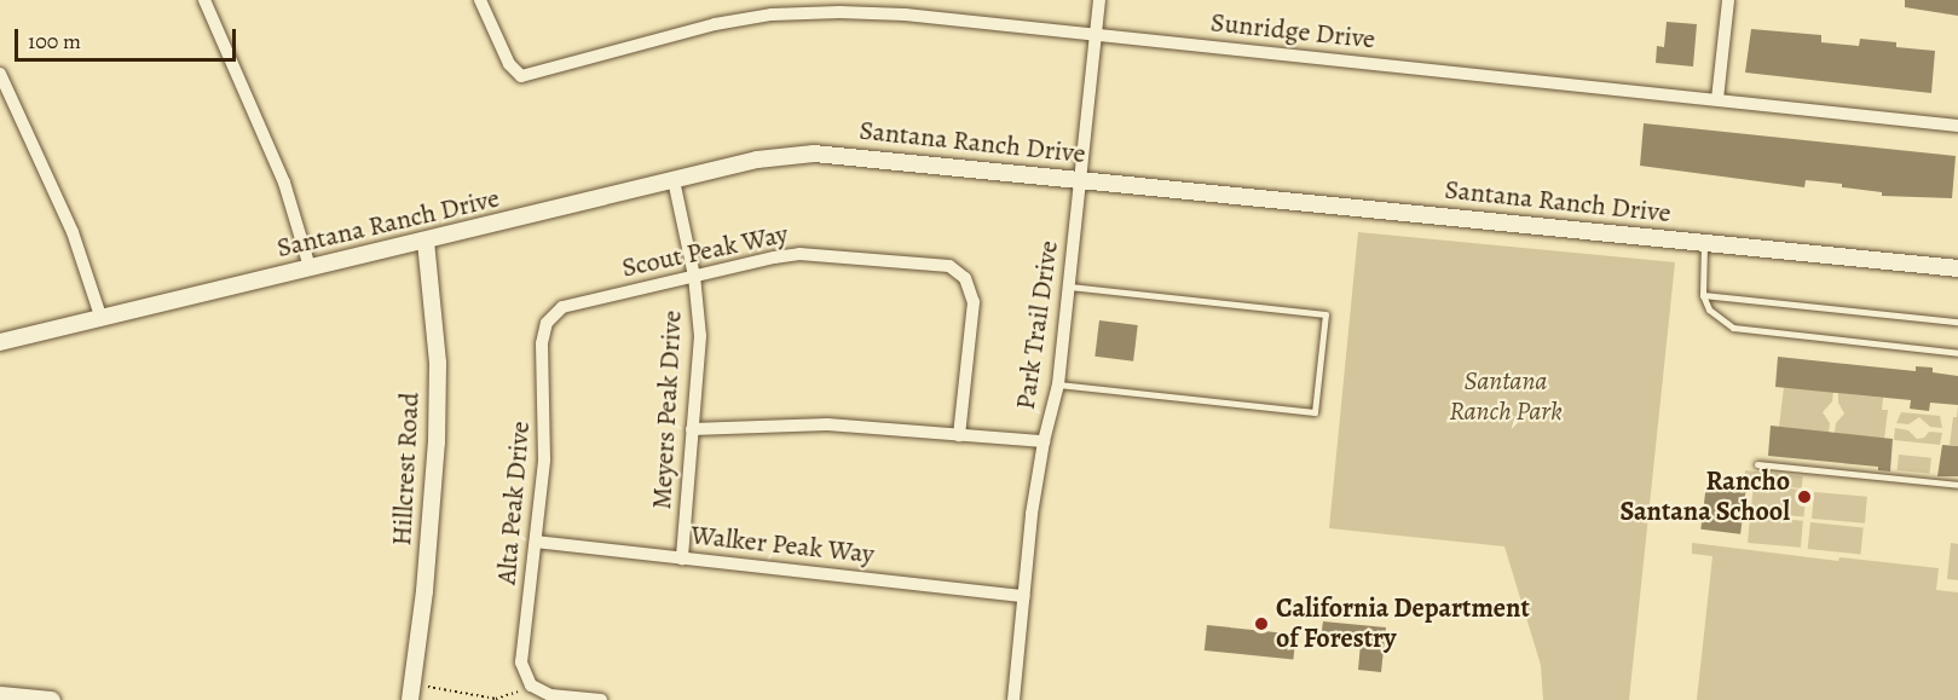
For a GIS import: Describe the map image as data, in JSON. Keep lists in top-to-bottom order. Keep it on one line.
{"streets":{"street":["Sunridge Drive","Santana Ranch Drive","Scout Peak Way","Park Trail Drive","Meyers Peak Drive","Hillcrest Road","Alta Peak Drive","Walker Peak Way"]},"crossings":[["Sunridge Drive","Park Trail Drive"],["Santana Ranch Drive","Park Trail Drive"],["Santana Ranch Drive","Meyers Peak Drive"],["Santana Ranch Drive","Hillcrest Road"],["Scout Peak Way","Meyers Peak Drive"],["Scout Peak Way","Alta Peak Drive"],["Park Trail Drive","Walker Peak Way"],["Meyers Peak Drive","Walker Peak Way"],["Alta Peak Drive","Walker Peak Way"]],"parks":["Santana Ranch Park"],"places":["Rancho Santana School","California Department of Forestry"],"scale_bar":"100 m"}
